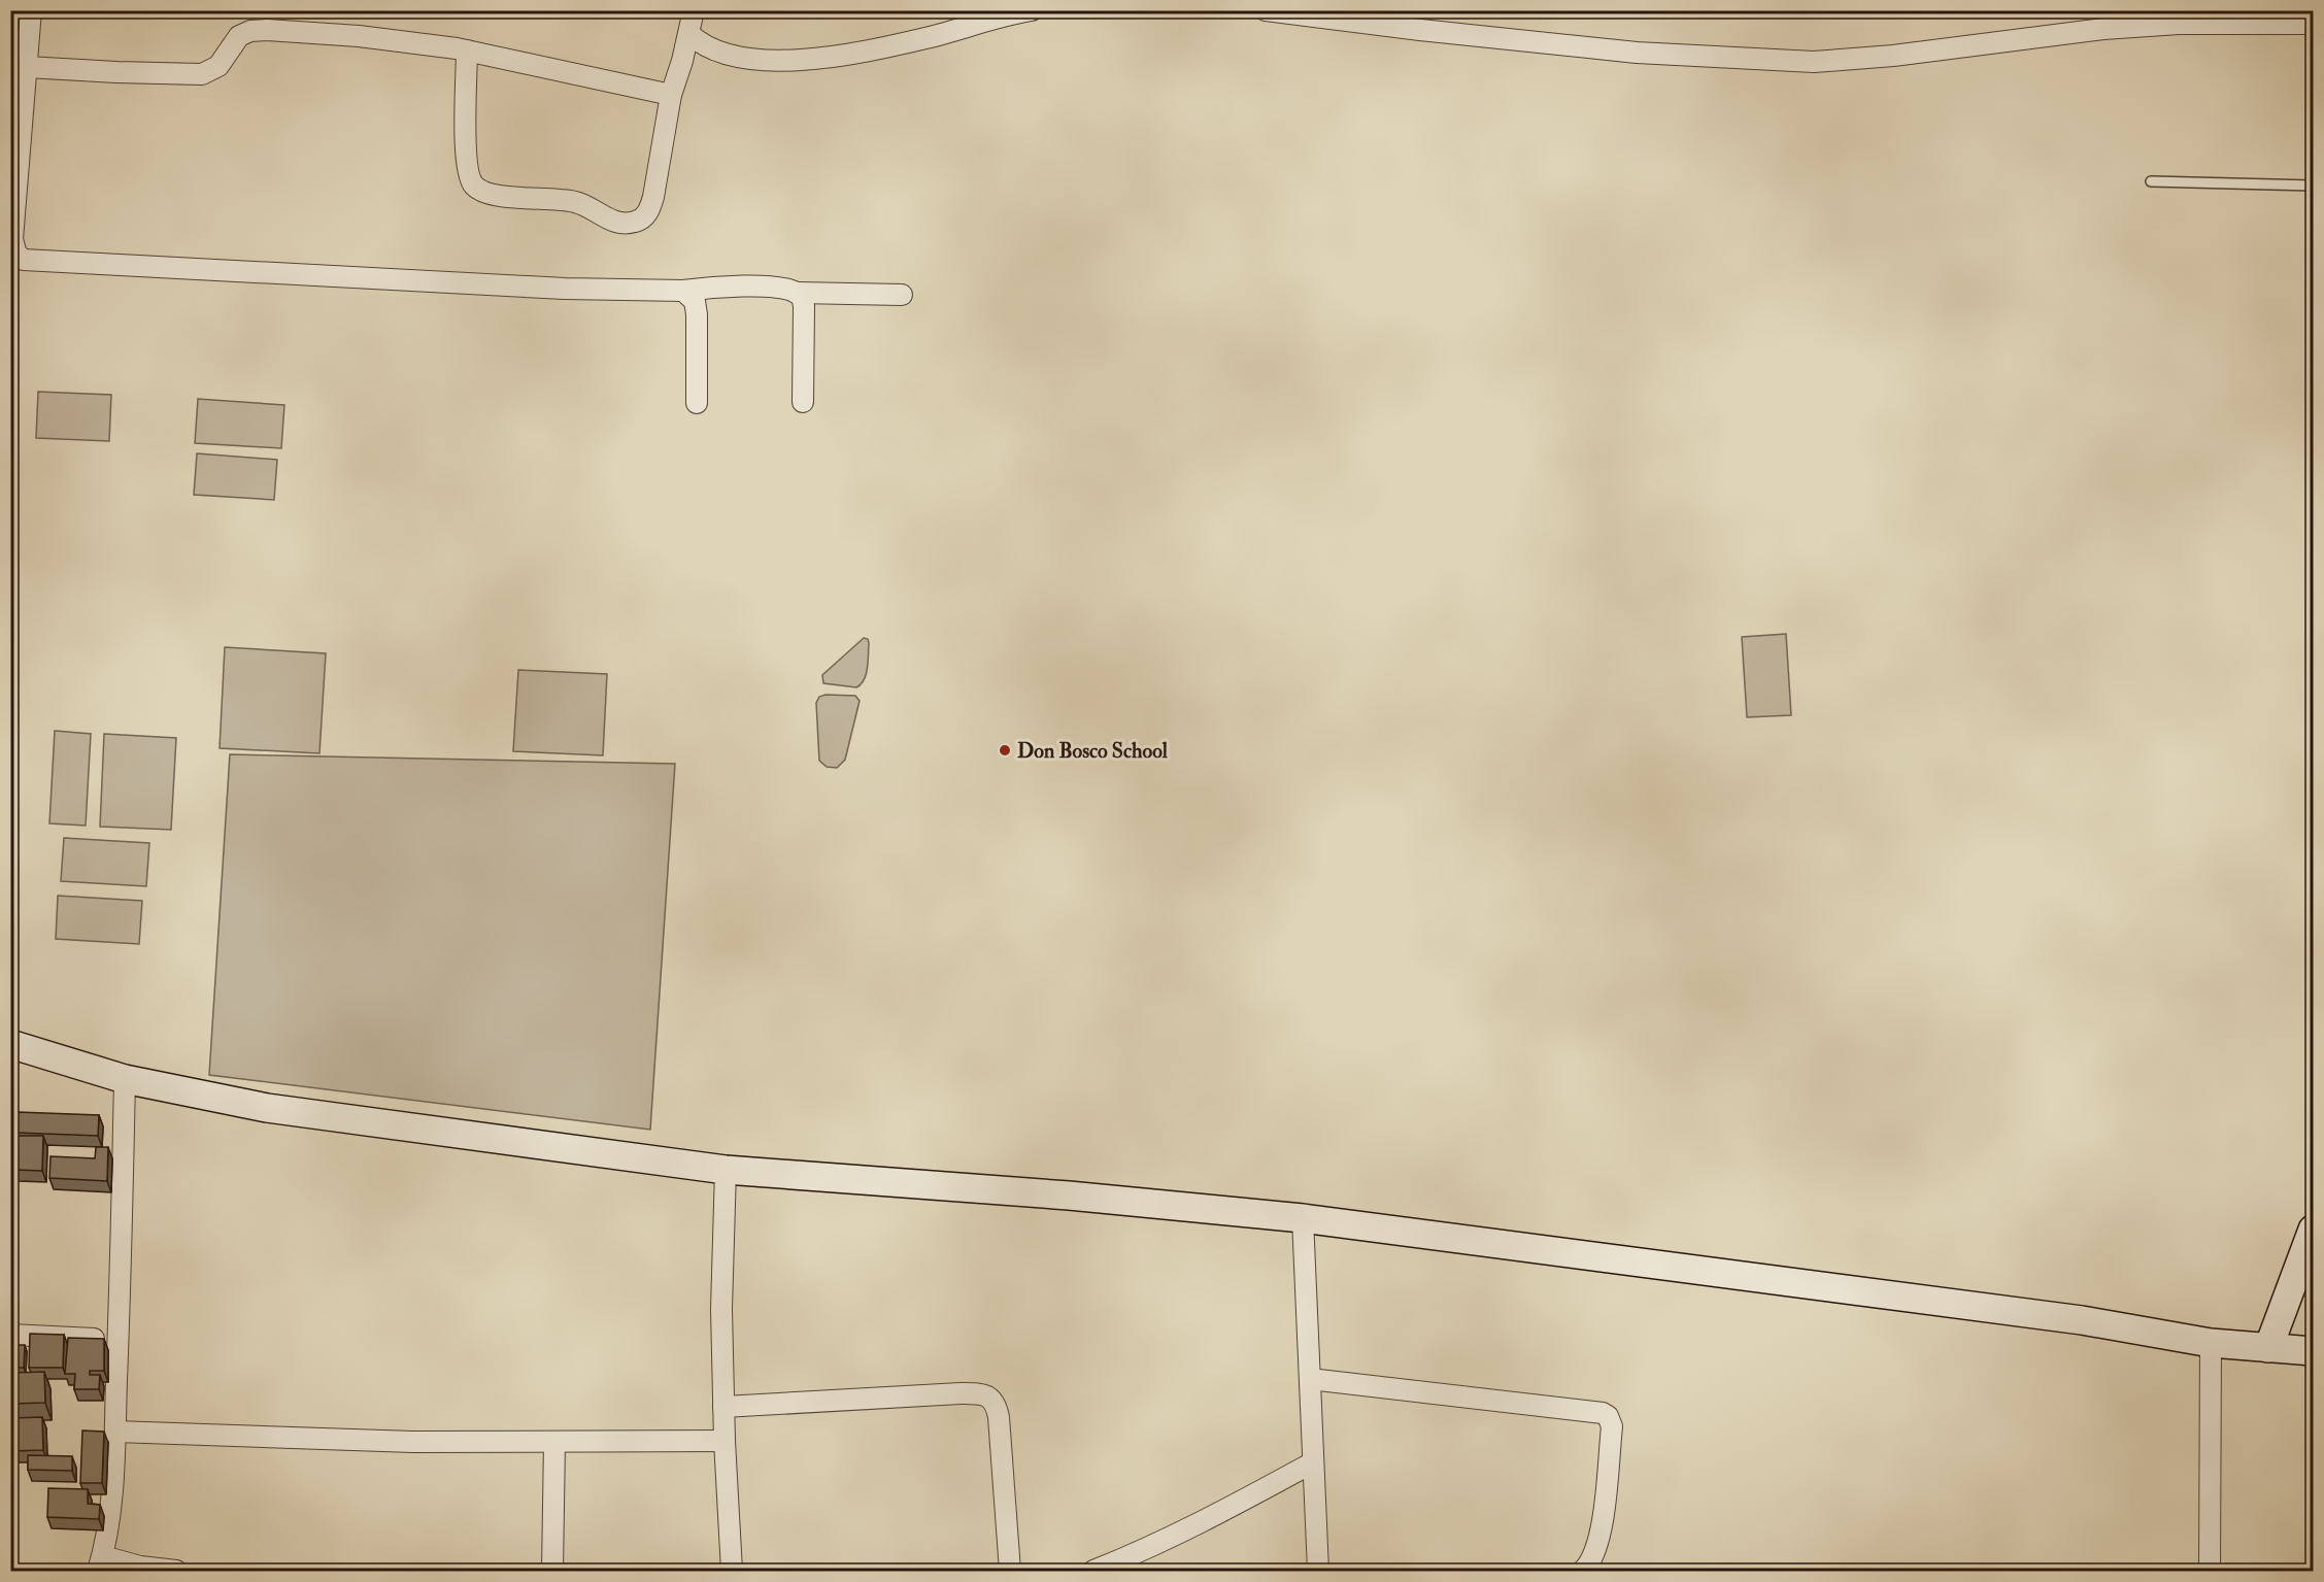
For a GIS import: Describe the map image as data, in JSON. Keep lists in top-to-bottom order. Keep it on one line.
{"places":["Don Bosco School"]}
